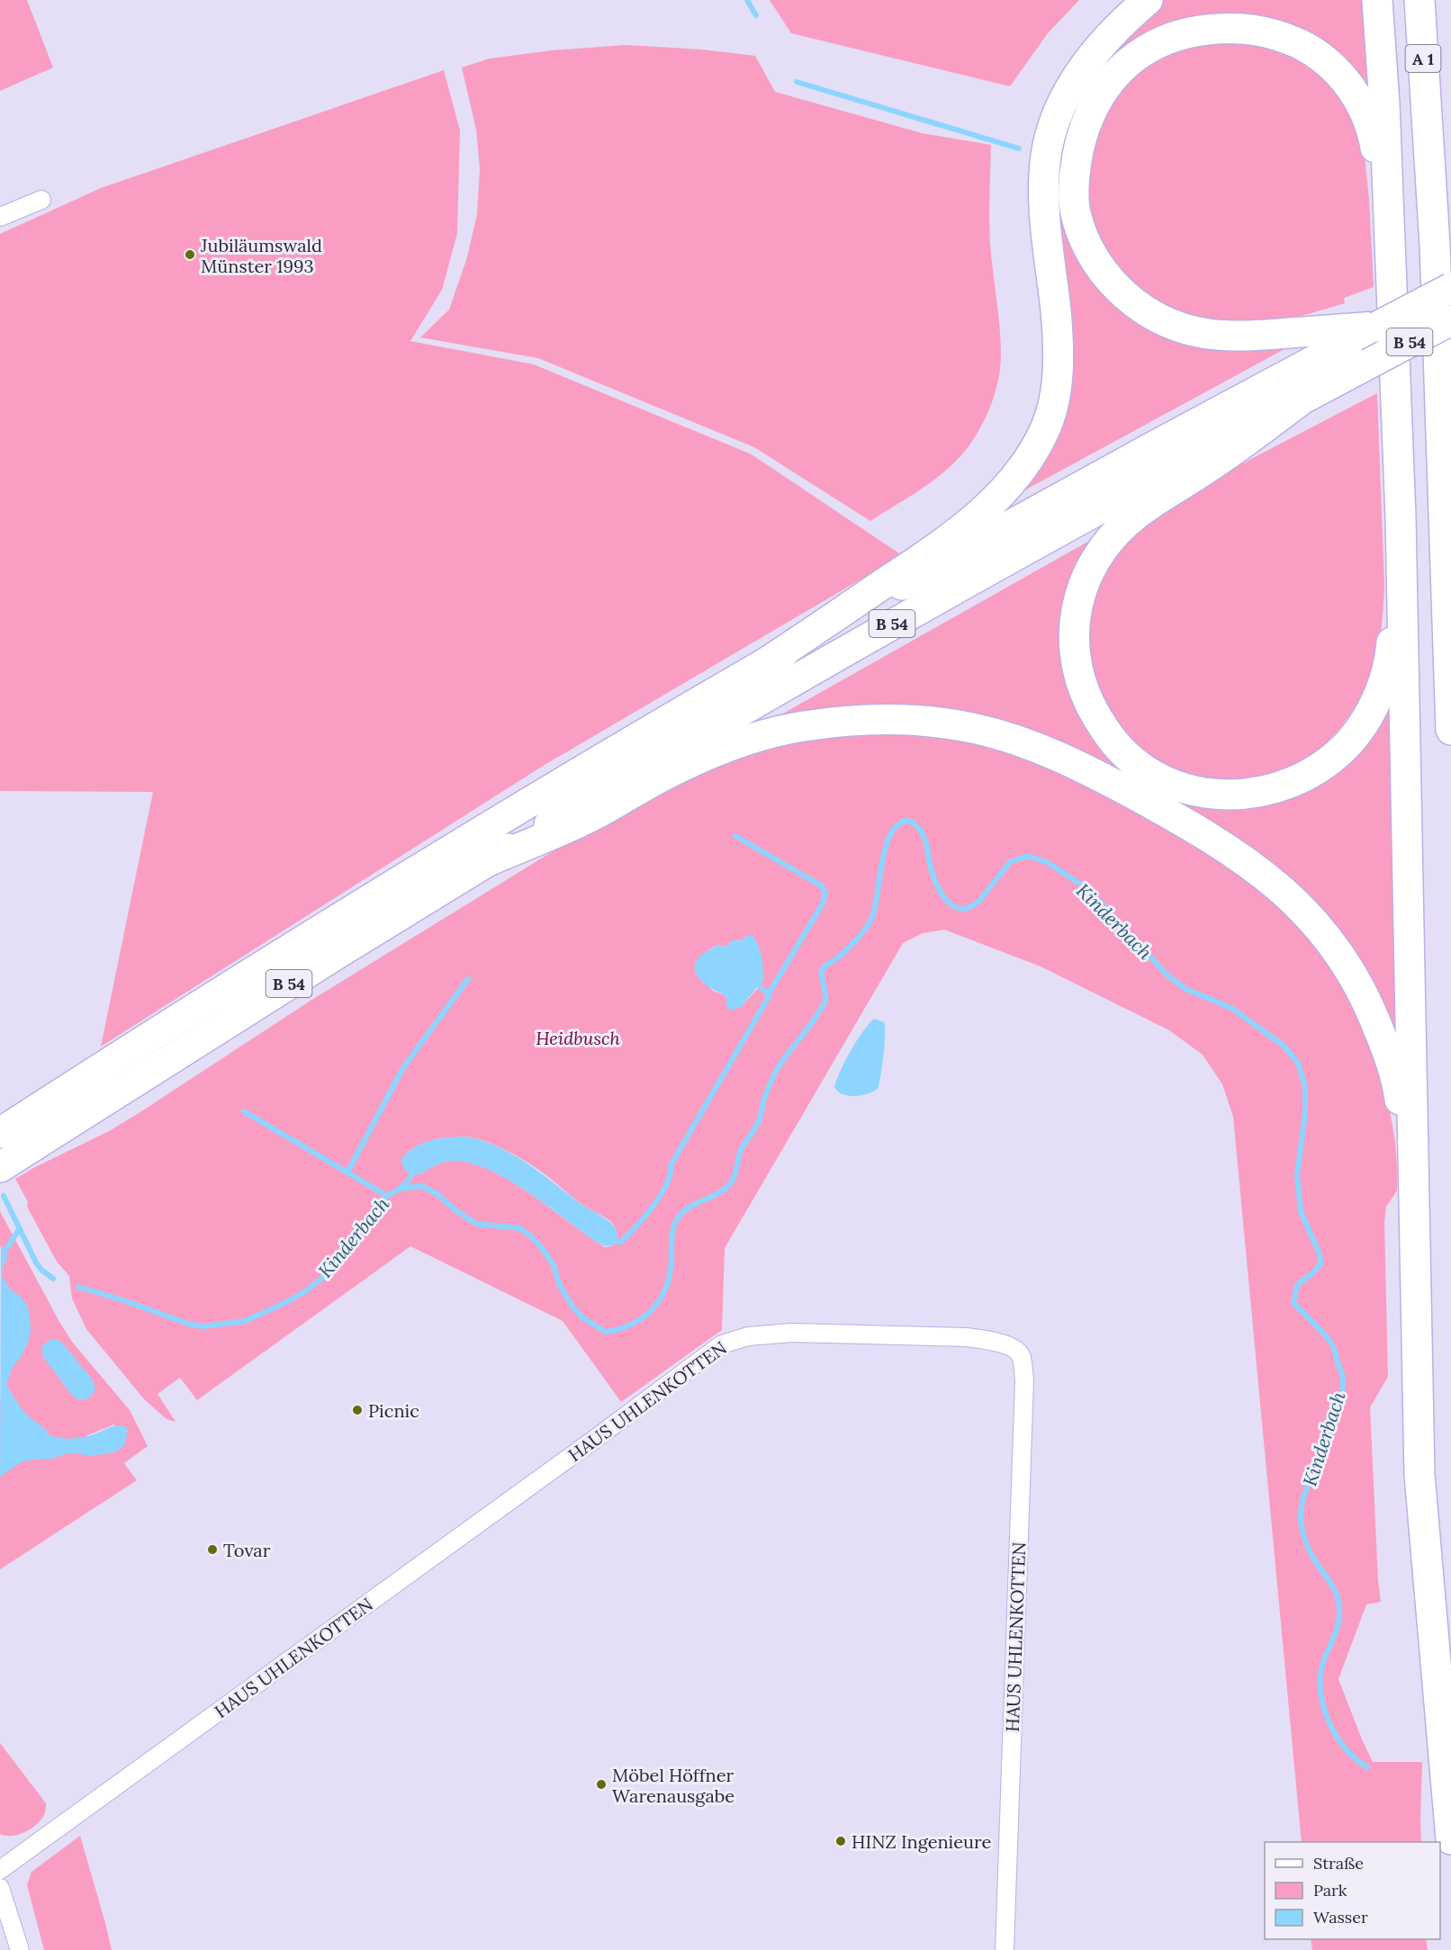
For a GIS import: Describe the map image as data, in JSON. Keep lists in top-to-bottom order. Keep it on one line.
{"streets":{"highway":["A 1","B 54"],"street":["HAUS UHLENKOTTEN"]},"water":["Kinderbach"],"parks":["Heidbusch"],"places":["Jubiläumswald Münster 1993","Picnic","Tovar","Möbel Höffner Warenausgabe","HINZ Ingenieure"],"legend":["Straße","Park","Wasser"]}
